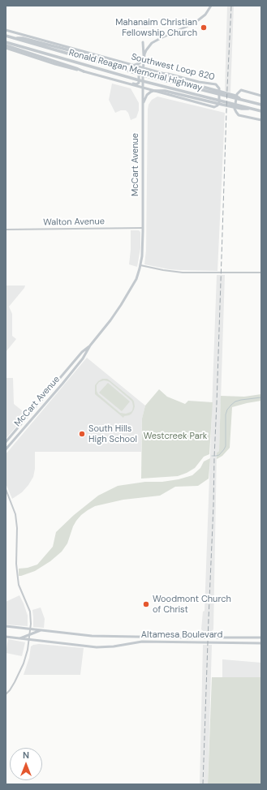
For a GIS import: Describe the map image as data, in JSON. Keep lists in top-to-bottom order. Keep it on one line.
{"streets":{"highway":["Ronald Reagan Memorial Highway"],"main road":["Southwest Loop 820","McCart Avenue","Altamesa Boulevard"],"street":["Walton Avenue"]},"crossings":[["Southwest Loop 820","McCart Avenue"],["McCart Avenue","Walton Avenue"]],"parks":["Westcreek Park"],"places":["Mahanaim Christian Fellowship Church","South Hills High School","Woodmont Church of Christ"],"north":"top"}
